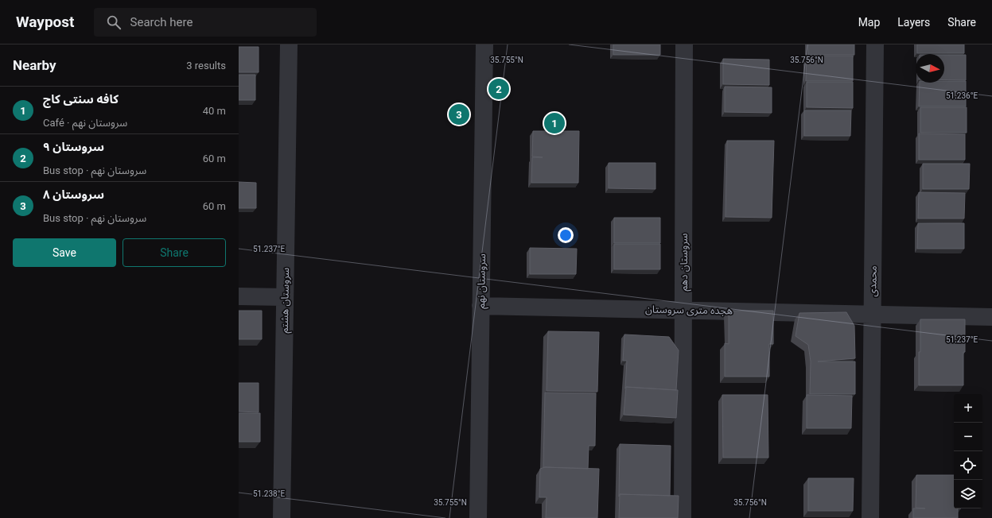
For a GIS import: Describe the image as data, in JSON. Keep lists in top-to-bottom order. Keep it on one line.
{"streets":{"street":["سروستان دهم","سروستان نهم","محمدی","سروستان هشتم","هجده متری سروستان"]},"crossings":[["سروستان دهم","هجده متری سروستان"],["سروستان نهم","هجده متری سروستان"],["محمدی","هجده متری سروستان"]],"north":"right","page":{"header":"Waypost","search":"Search here","nav":["Map","Layers","Share"],"heading":["Nearby","3 results"],"pins":["2","3","1"],"list":[{"mark":"1","name":"کافه سنتی کاج","note":"Café · سروستان نهم","value":"40 m"},{"mark":"2","name":"سروستان ٩","note":"Bus stop · سروستان نهم","value":"60 m"},{"mark":"3","name":"سروستان ٨","note":"Bus stop · سروستان نهم","value":"60 m"}],"buttons":["Save","Share"],"map_buttons":["+","−"]},"coordinates":["35.755°N","35.756°N","51.236°E","51.237°E","51.238°E"]}
